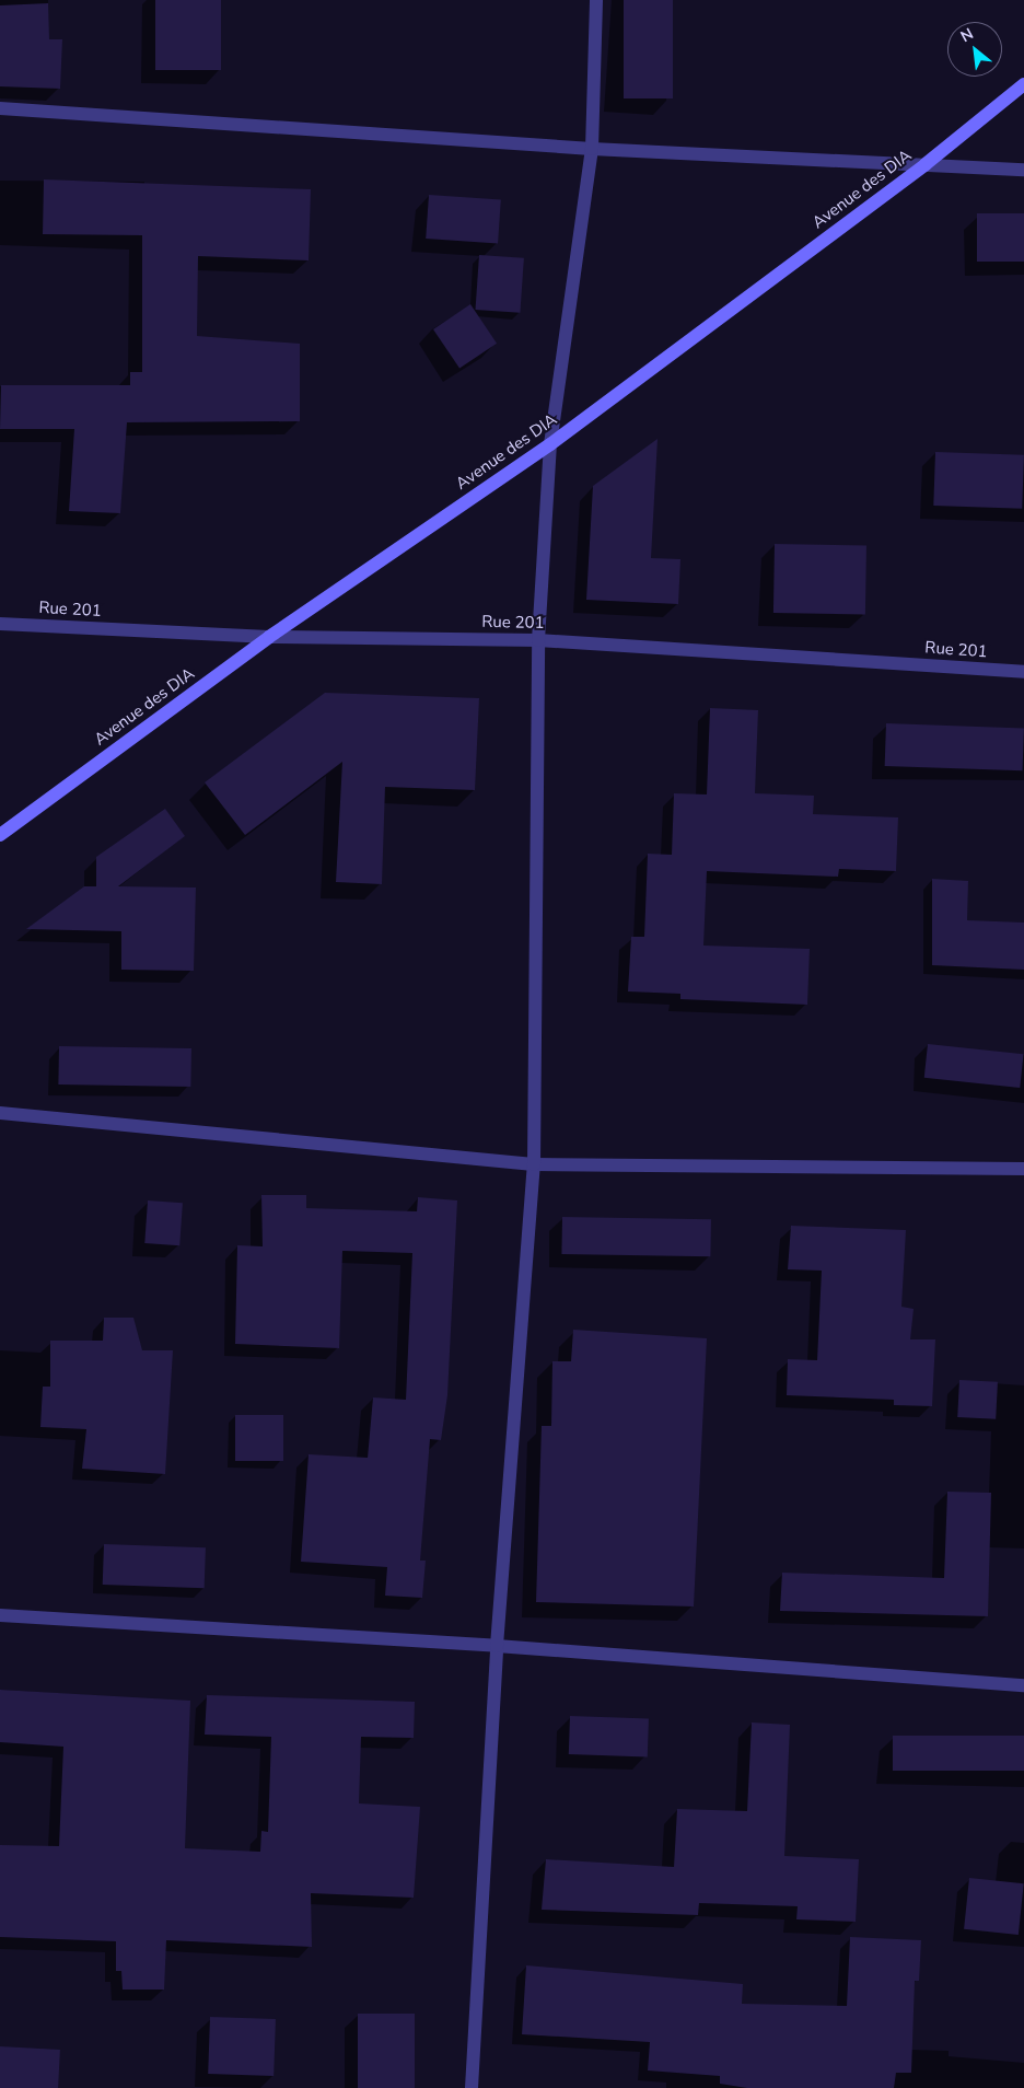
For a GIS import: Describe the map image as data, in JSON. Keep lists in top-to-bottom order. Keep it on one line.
{"streets":{"street":["Avenue des DIA","Rue 201"]},"crossings":[["Avenue des DIA","Rue 201"]],"north":"top left"}
